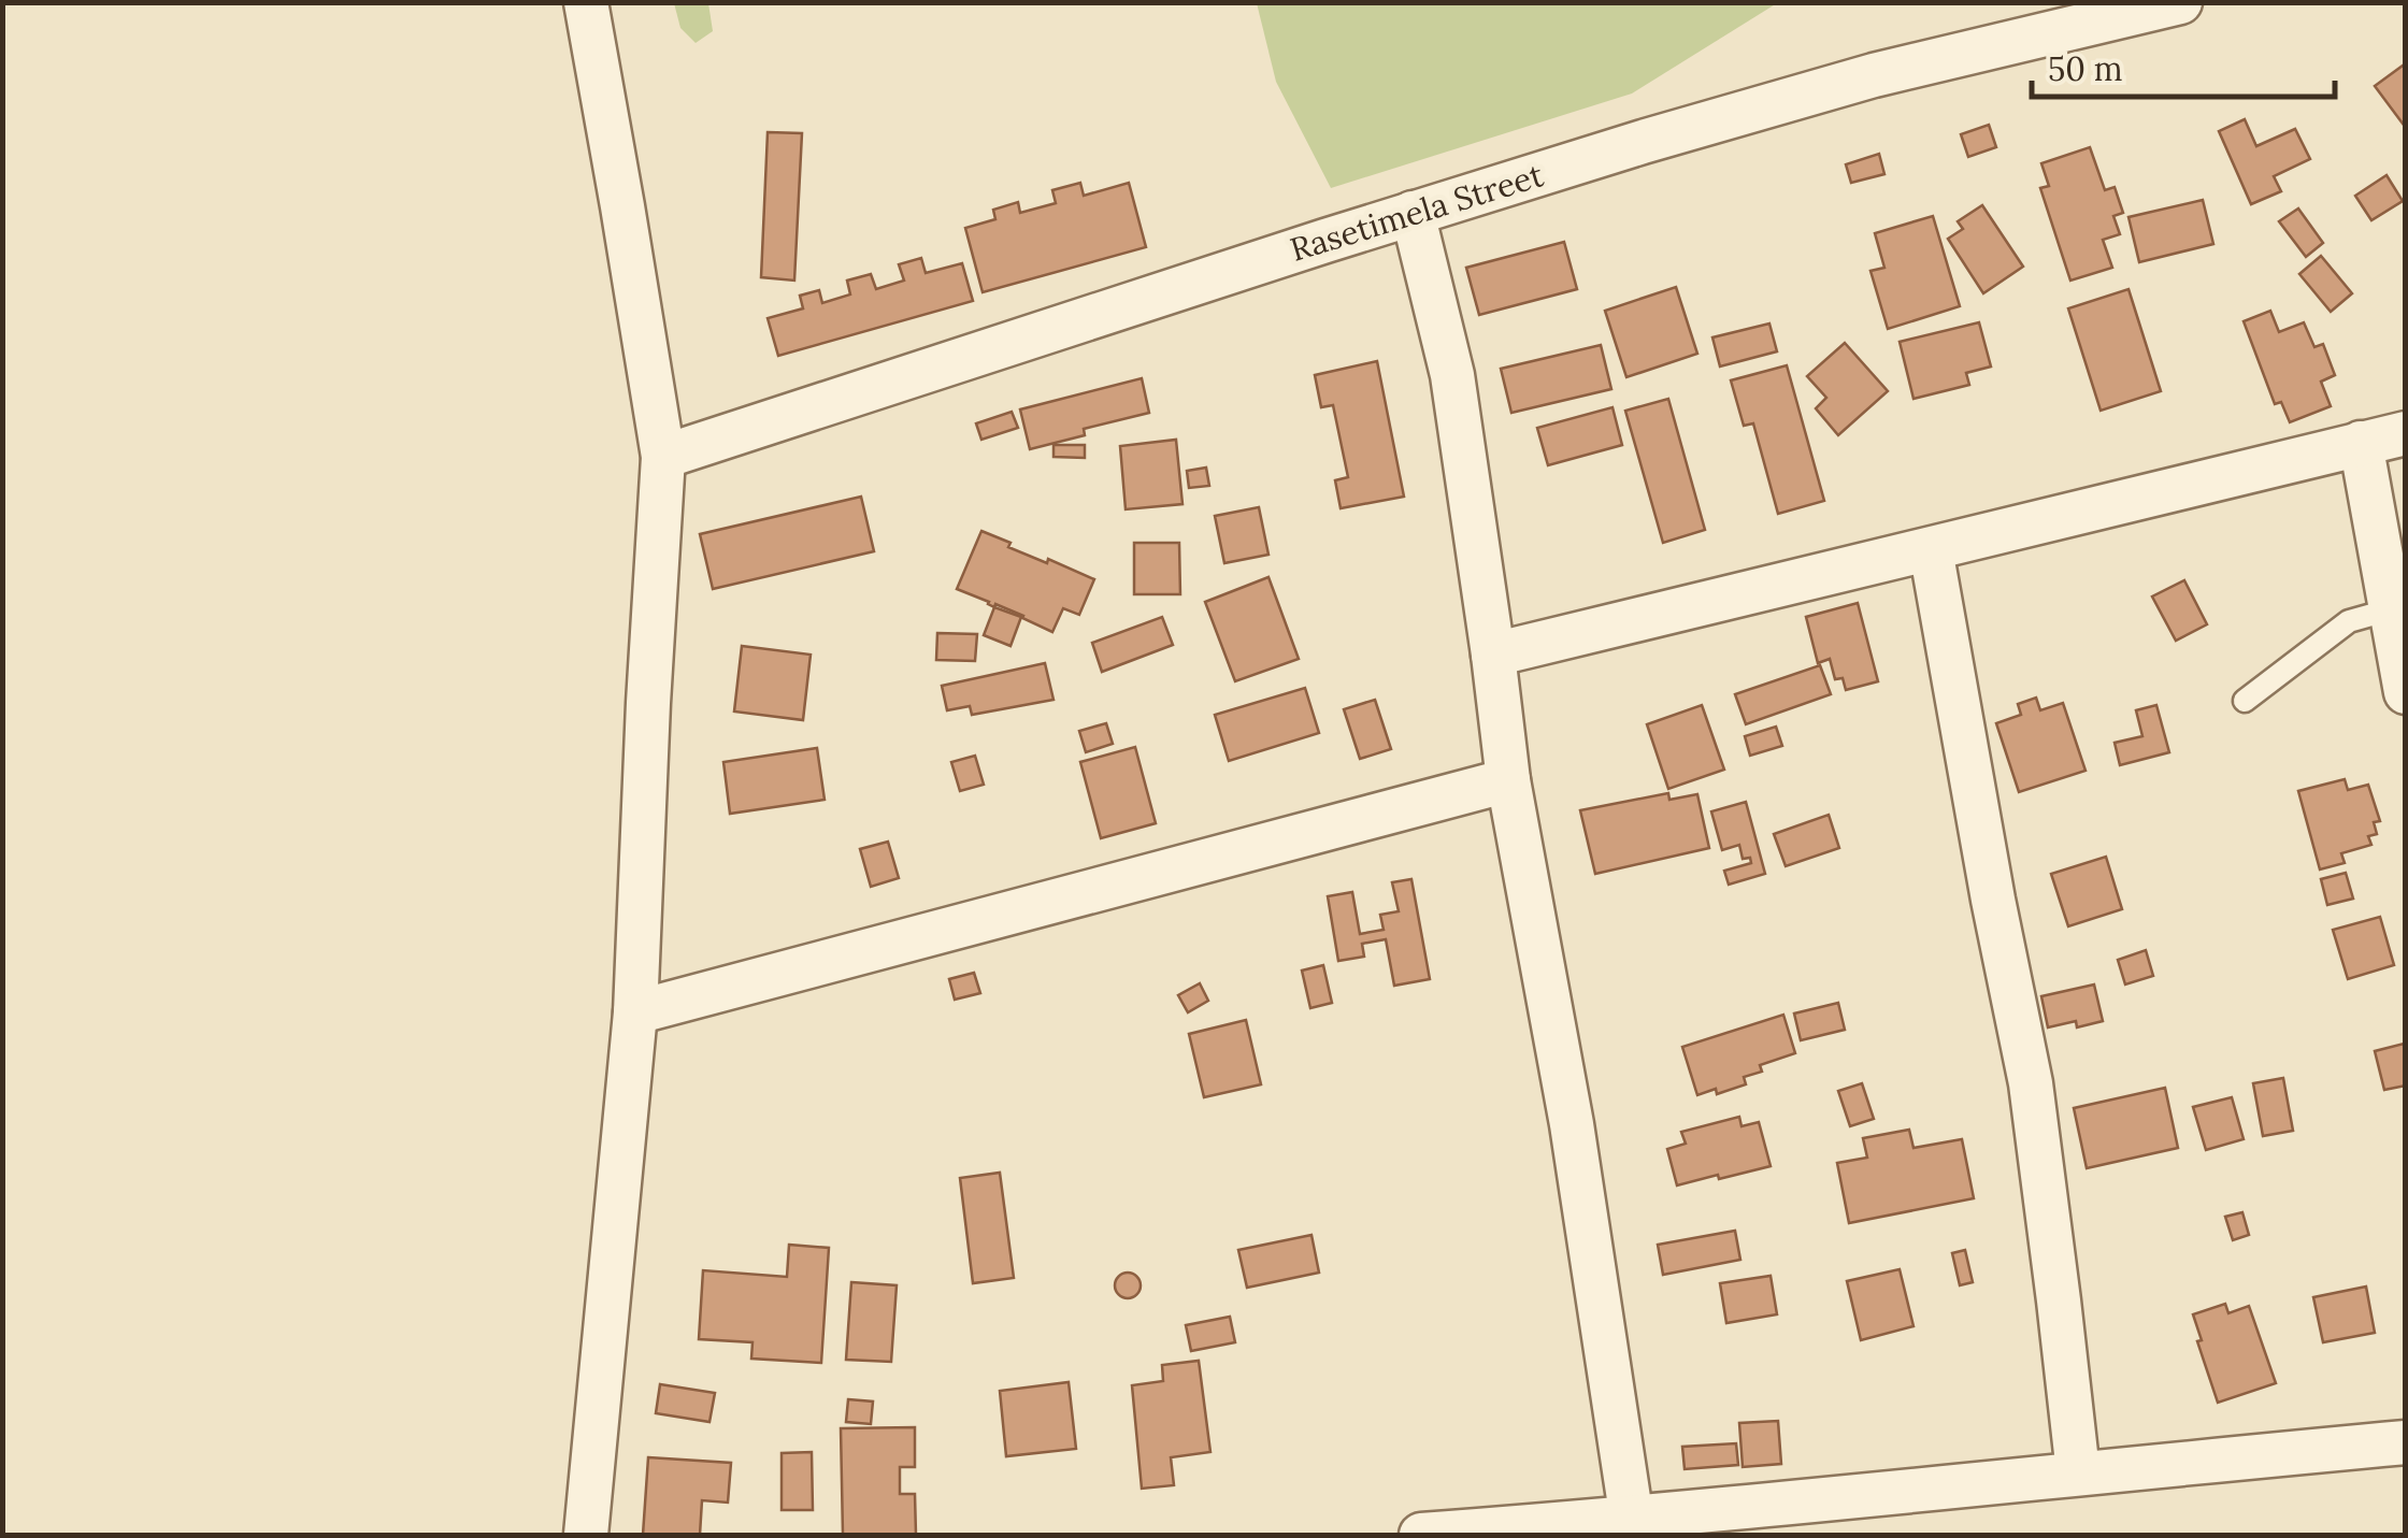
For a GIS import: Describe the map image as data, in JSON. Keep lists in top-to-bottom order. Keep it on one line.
{"streets":{"street":["Rasetimela Street"]},"scale_bar":"50 m"}
